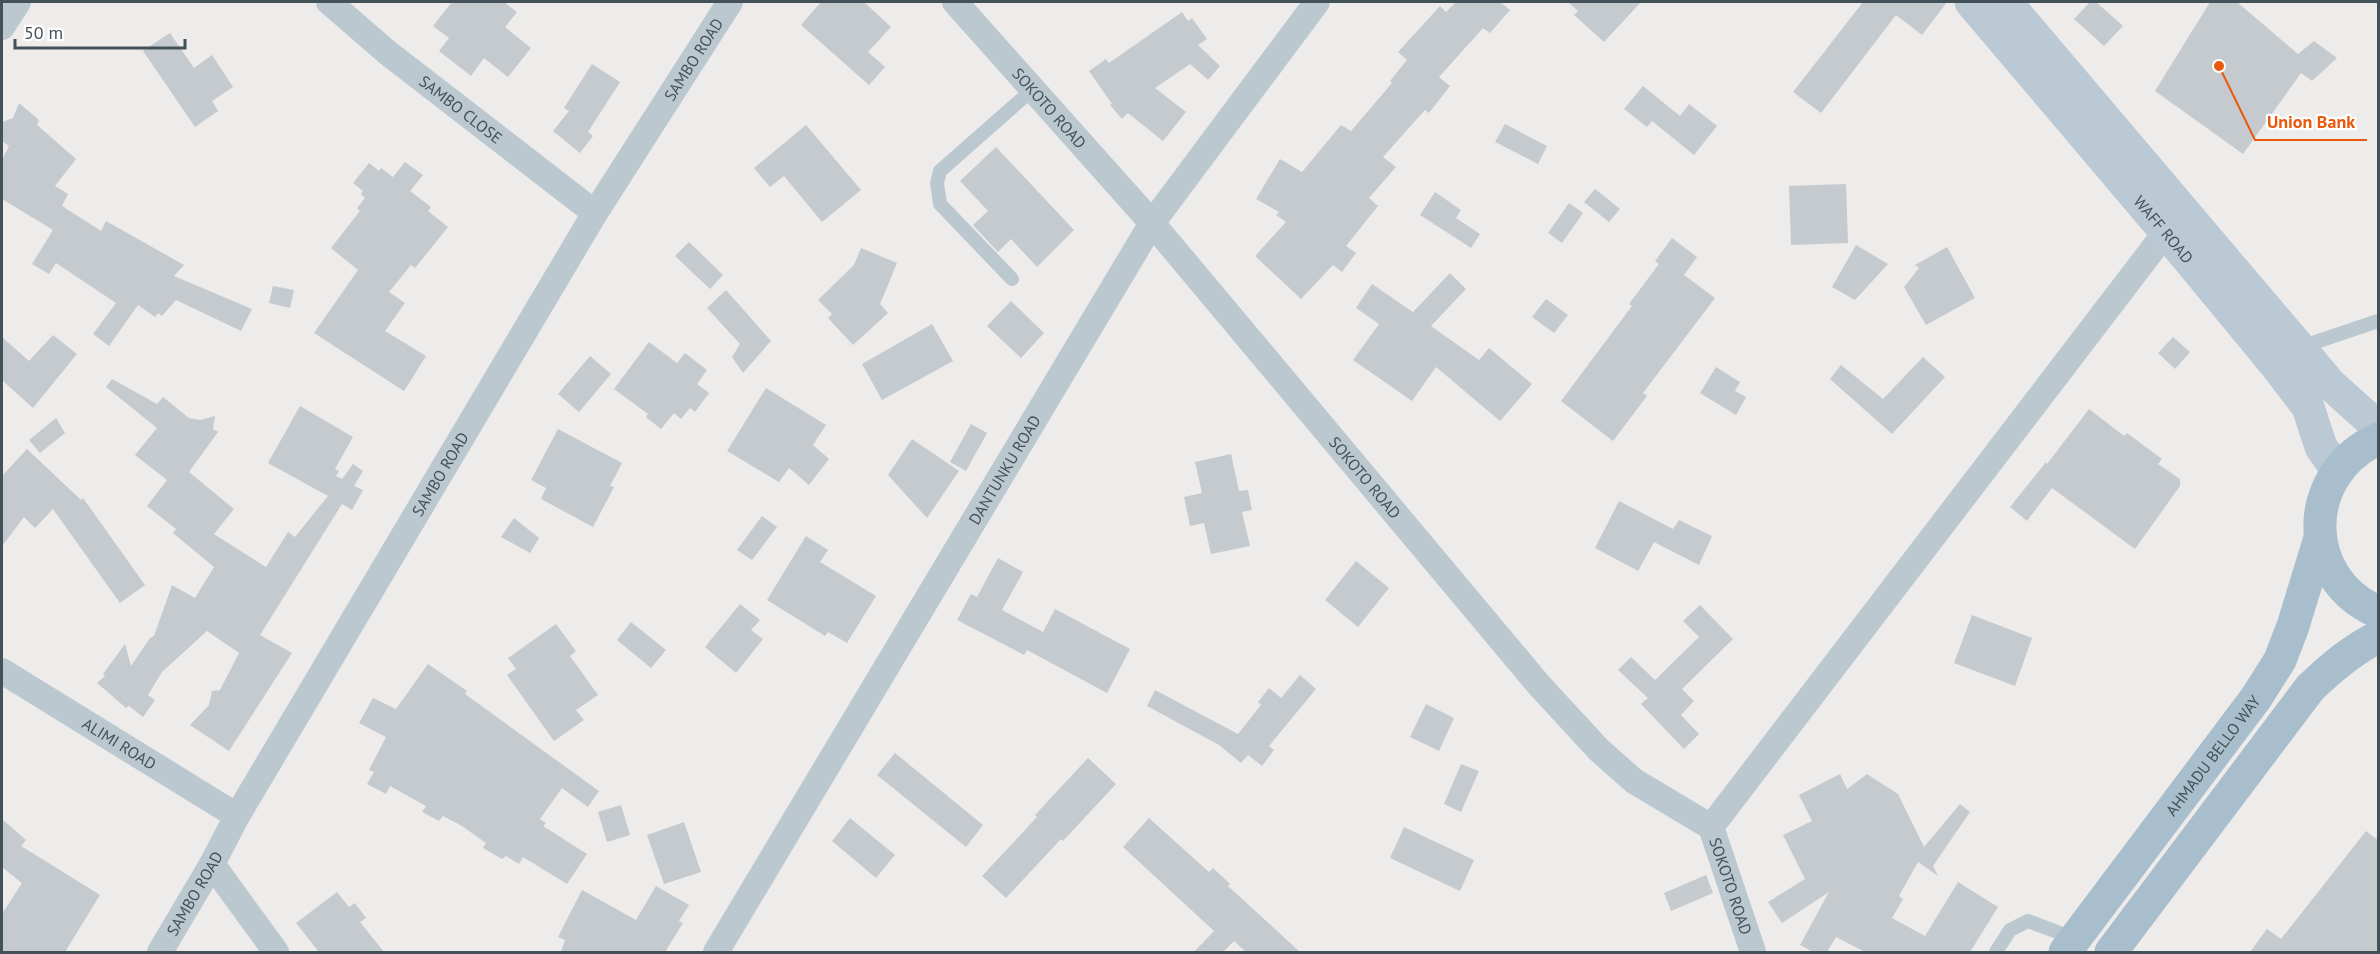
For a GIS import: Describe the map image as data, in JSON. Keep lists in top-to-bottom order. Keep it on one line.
{"streets":{"main road":["AHMADU BELLO WAY"],"street":["SAMBO ROAD","SOKOTO ROAD","SAMBO CLOSE","WAFF ROAD","DANTUNKU ROAD","ALIMI ROAD"]},"crossings":[["SAMBO ROAD","SAMBO CLOSE"],["SAMBO ROAD","ALIMI ROAD"],["SOKOTO ROAD","DANTUNKU ROAD"]],"places":["Union Bank"],"scale_bar":"50 m"}
